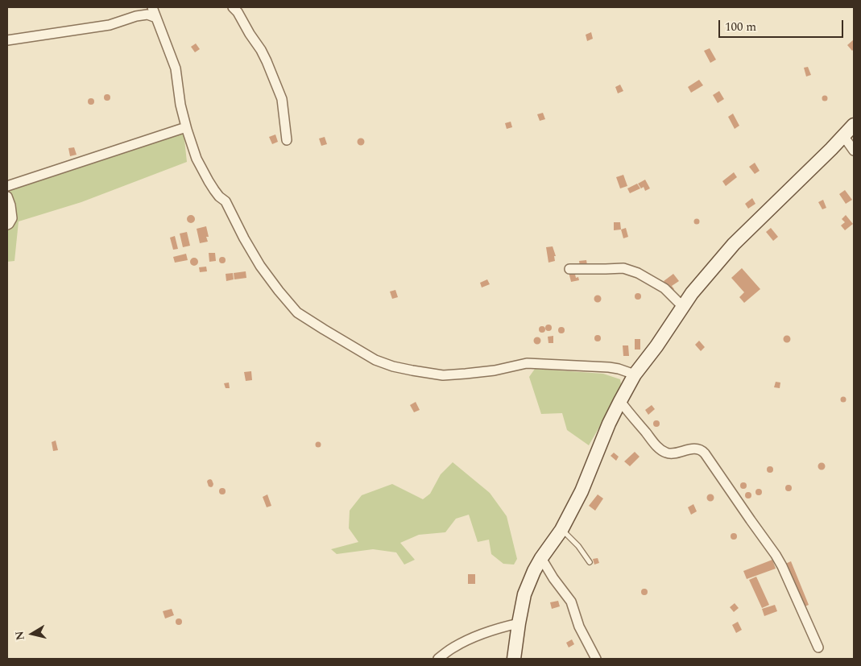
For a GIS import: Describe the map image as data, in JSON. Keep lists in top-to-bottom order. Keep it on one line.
{"scale_bar":"100 m","north":"left"}
